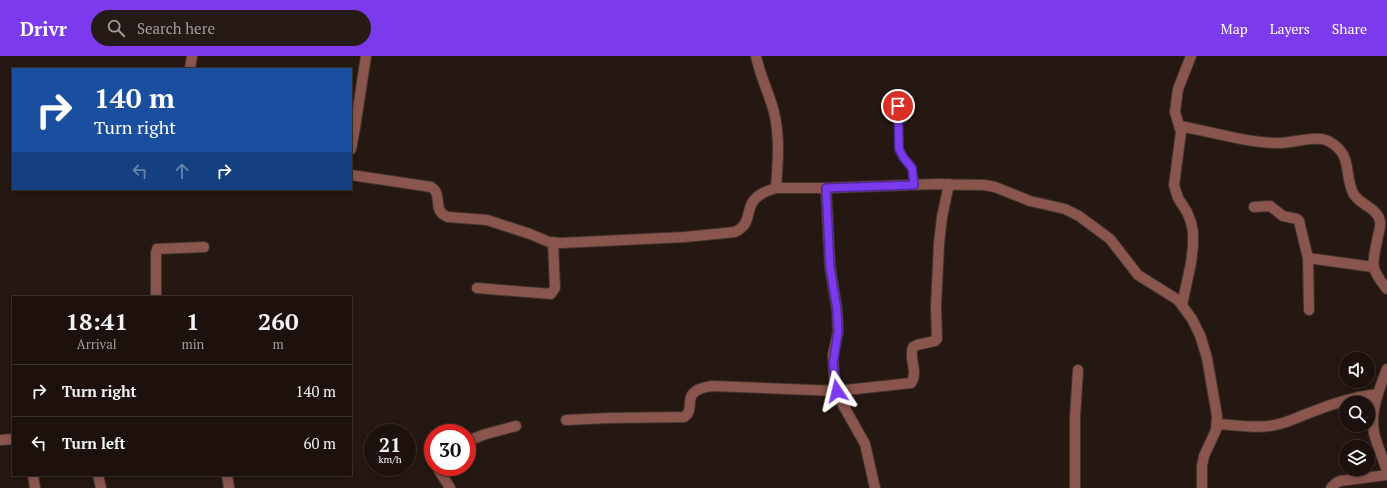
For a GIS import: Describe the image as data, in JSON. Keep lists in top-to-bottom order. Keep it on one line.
{"page":{"header":"Drivr","search":"Search here","nav":["Map","Layers","Share"],"turn":["140 m","Turn right"],"eta":["18:41","Arrival","1","min","260","m"],"list":[{"name":"Turn right","value":"140 m"},{"name":"Turn left","value":"60 m"}],"speed":"21 km/h","limit":"30"}}
